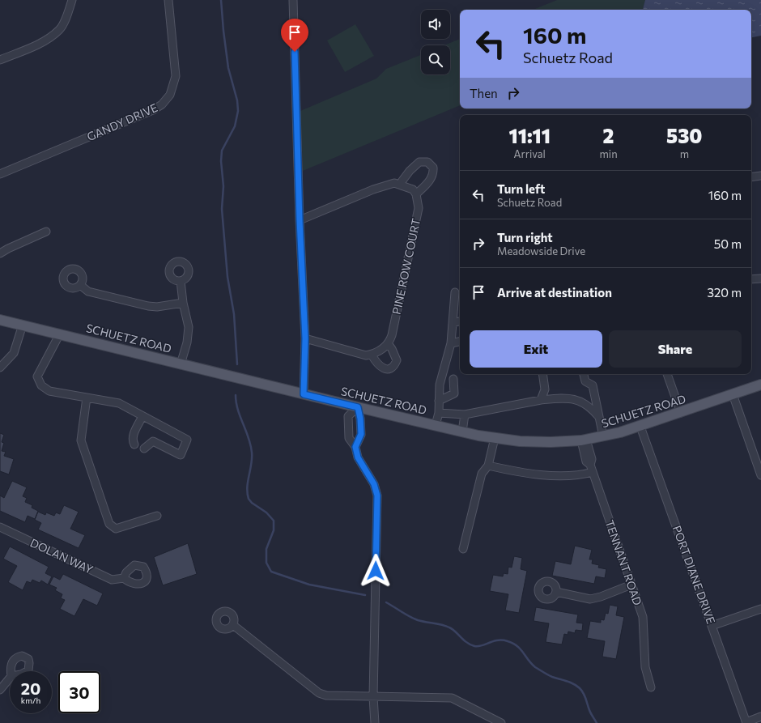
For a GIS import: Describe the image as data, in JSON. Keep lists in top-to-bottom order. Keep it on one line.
{"streets":{"main road":["SCHUETZ ROAD"],"street":["GANDY DRIVE","PINE ROW COURT","DOLAN WAY","TENNANT ROAD","PORT DIANE DRIVE"]},"crossings":[["SCHUETZ ROAD","TENNANT ROAD"],["SCHUETZ ROAD","PORT DIANE DRIVE"]],"page":{"turn":["160 m","Schuetz Road"],"then":"Then","eta":["11:11","Arrival","2","min","530","m"],"list":[{"name":"Turn left","note":"Schuetz Road","value":"160 m"},{"name":"Turn right","note":"Meadowside Drive","value":"50 m"},{"name":"Arrive at destination","value":"320 m"}],"buttons":["Exit","Share"],"speed":"20 km/h","limit":"30"}}
